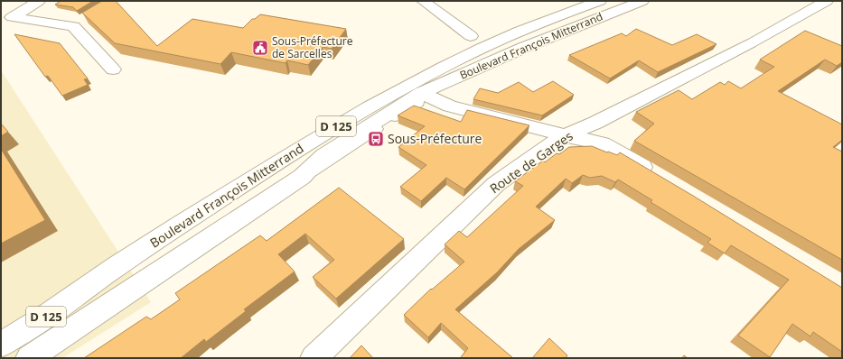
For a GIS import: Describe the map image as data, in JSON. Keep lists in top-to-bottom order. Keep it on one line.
{"streets":{"main road":["Boulevard François Mitterrand","D 125","Route de Garges"]},"places":{"public building":["Sous-Préfecture de Sarcelles"],"bus stop":["Sous-Préfecture"]}}
